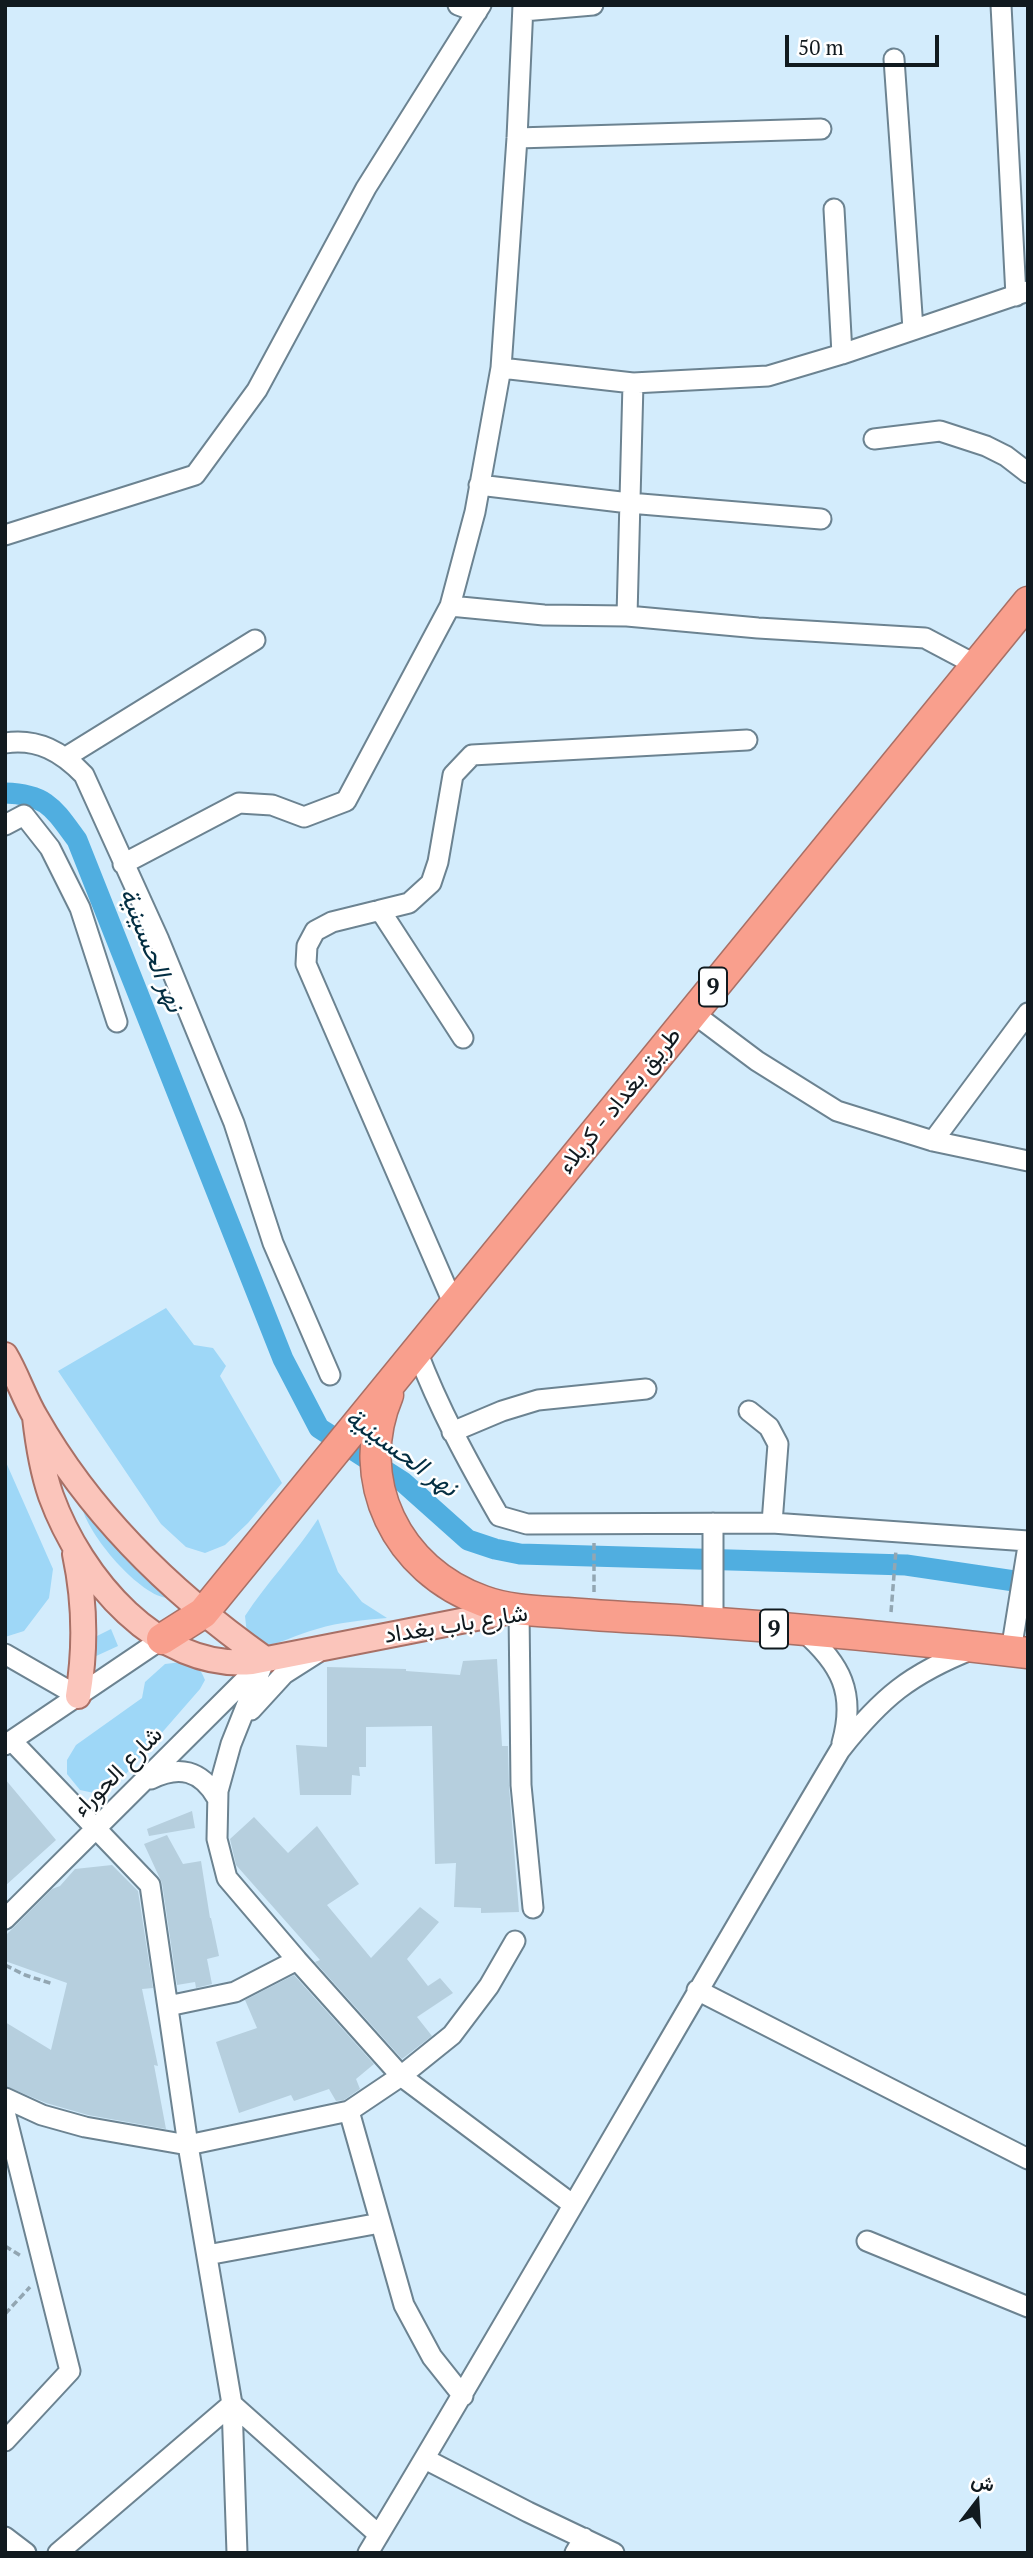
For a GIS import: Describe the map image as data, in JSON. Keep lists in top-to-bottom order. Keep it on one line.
{"streets":{"highway":["9","طريق بغداد - كربلاء","شارع باب بغداد"],"street":["شارع الحوراء"]},"crossings":[["9","طريق بغداد - كربلاء"],["9","شارع باب بغداد"],["طريق بغداد - كربلاء","شارع باب بغداد"],["شارع باب بغداد","شارع الحوراء"]],"water":["نهر الحسينية"],"scale_bar":"50 m","north":"top"}
